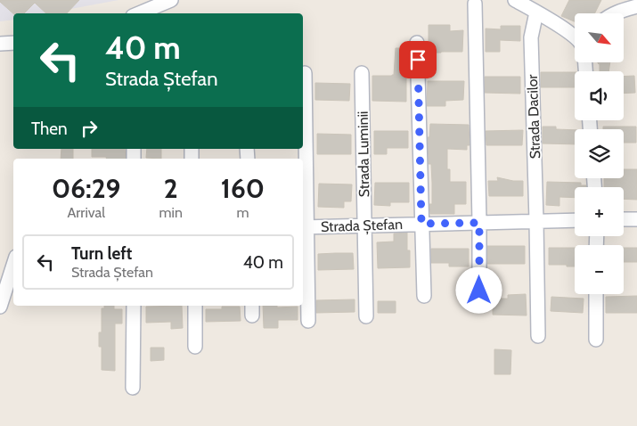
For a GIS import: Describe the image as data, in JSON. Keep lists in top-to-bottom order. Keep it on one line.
{"streets":{"street":["Strada Dacilor","Strada Luminii","Strada Ștefan"]},"crossings":[["Strada Dacilor","Strada Ștefan"],["Strada Luminii","Strada Ștefan"]],"north":"bottom right","page":{"map_buttons":["+","−"],"turn":["40 m","Strada Ștefan"],"then":"Then","eta":["06:29","Arrival","2","min","160","m"],"list":[{"name":"Turn left","note":"Strada Ștefan","value":"40 m"}]}}
